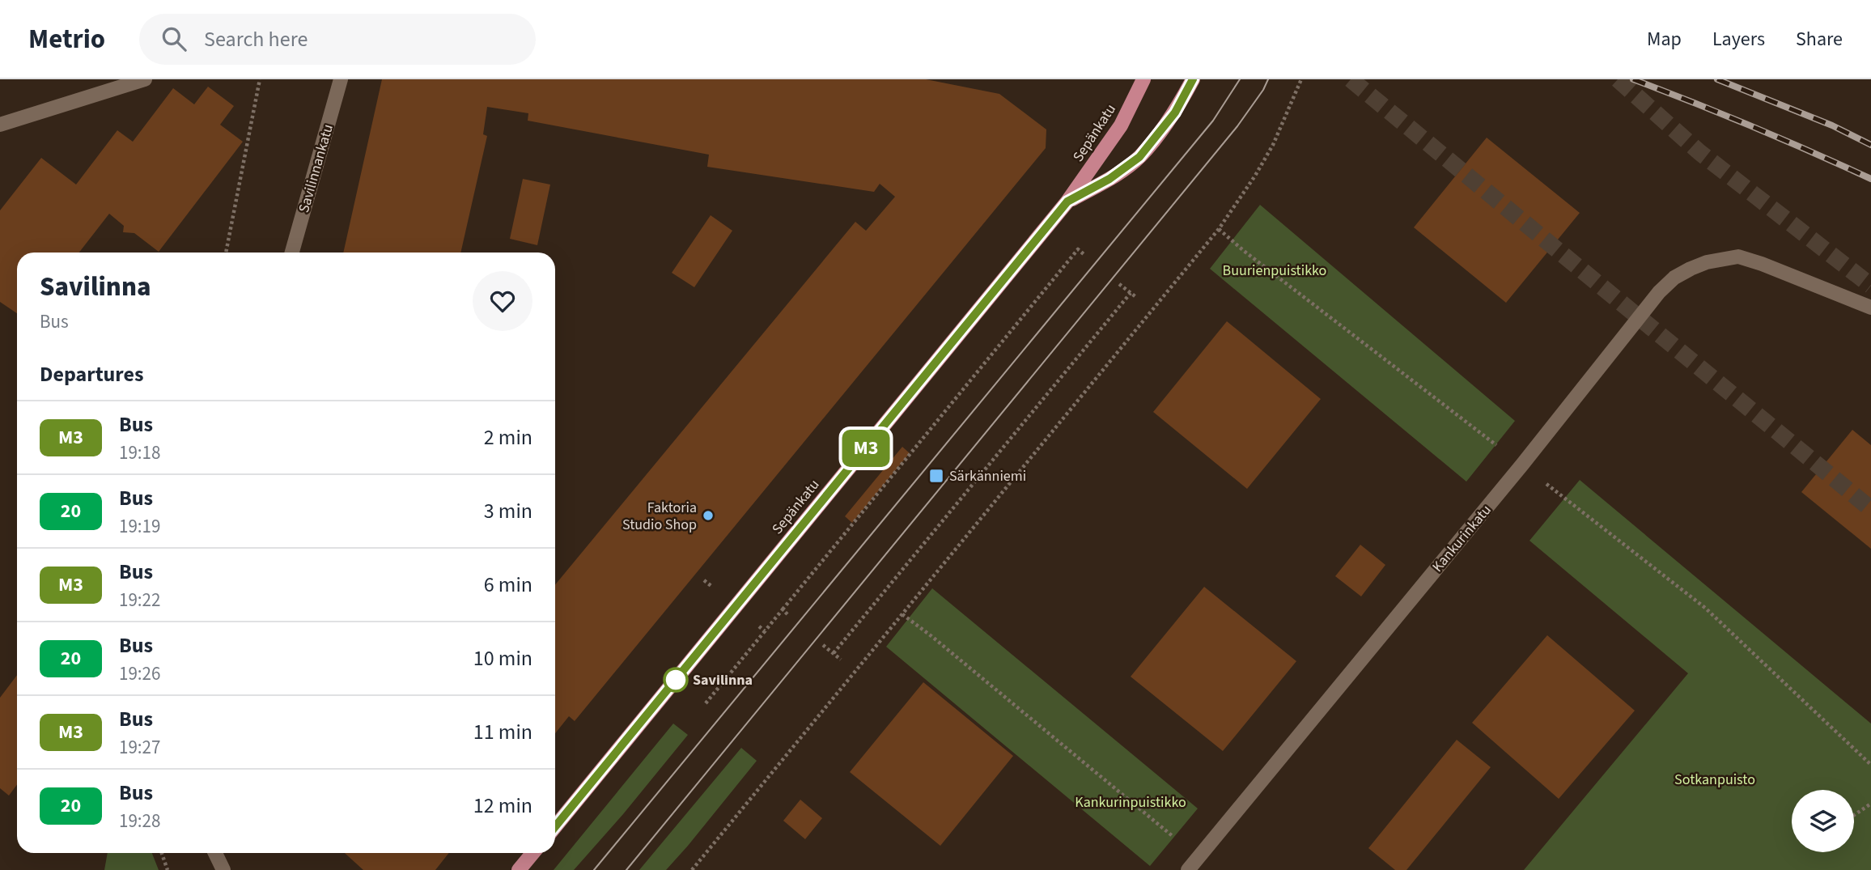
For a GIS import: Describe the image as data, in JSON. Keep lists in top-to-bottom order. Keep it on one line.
{"streets":{"main road":["Sepänkatu"],"street":["Savilinnankatu","Kankurinkatu"]},"parks":["Buurienpuistikko","Sotkanpuisto","Kankurinpuistikko"],"places":{"transit":["Särkänniemi"],"other":["Faktoria Studio Shop","Savilinna"]},"lines":["bus line M3"],"page":{"header":"Metrio","search":"Search here","nav":["Map","Layers","Share"],"on_map":"M3","heading":[["Savilinna","Bus"],"Departures"],"list":[{"mark":"M3","name":"Bus","note":"19:18","value":"2 min"},{"mark":"20","name":"Bus","note":"19:19","value":"3 min"},{"mark":"M3","name":"Bus","note":"19:22","value":"6 min"},{"mark":"20","name":"Bus","note":"19:26","value":"10 min"},{"mark":"M3","name":"Bus","note":"19:27","value":"11 min"},{"mark":"20","name":"Bus","note":"19:28","value":"12 min"}]}}
